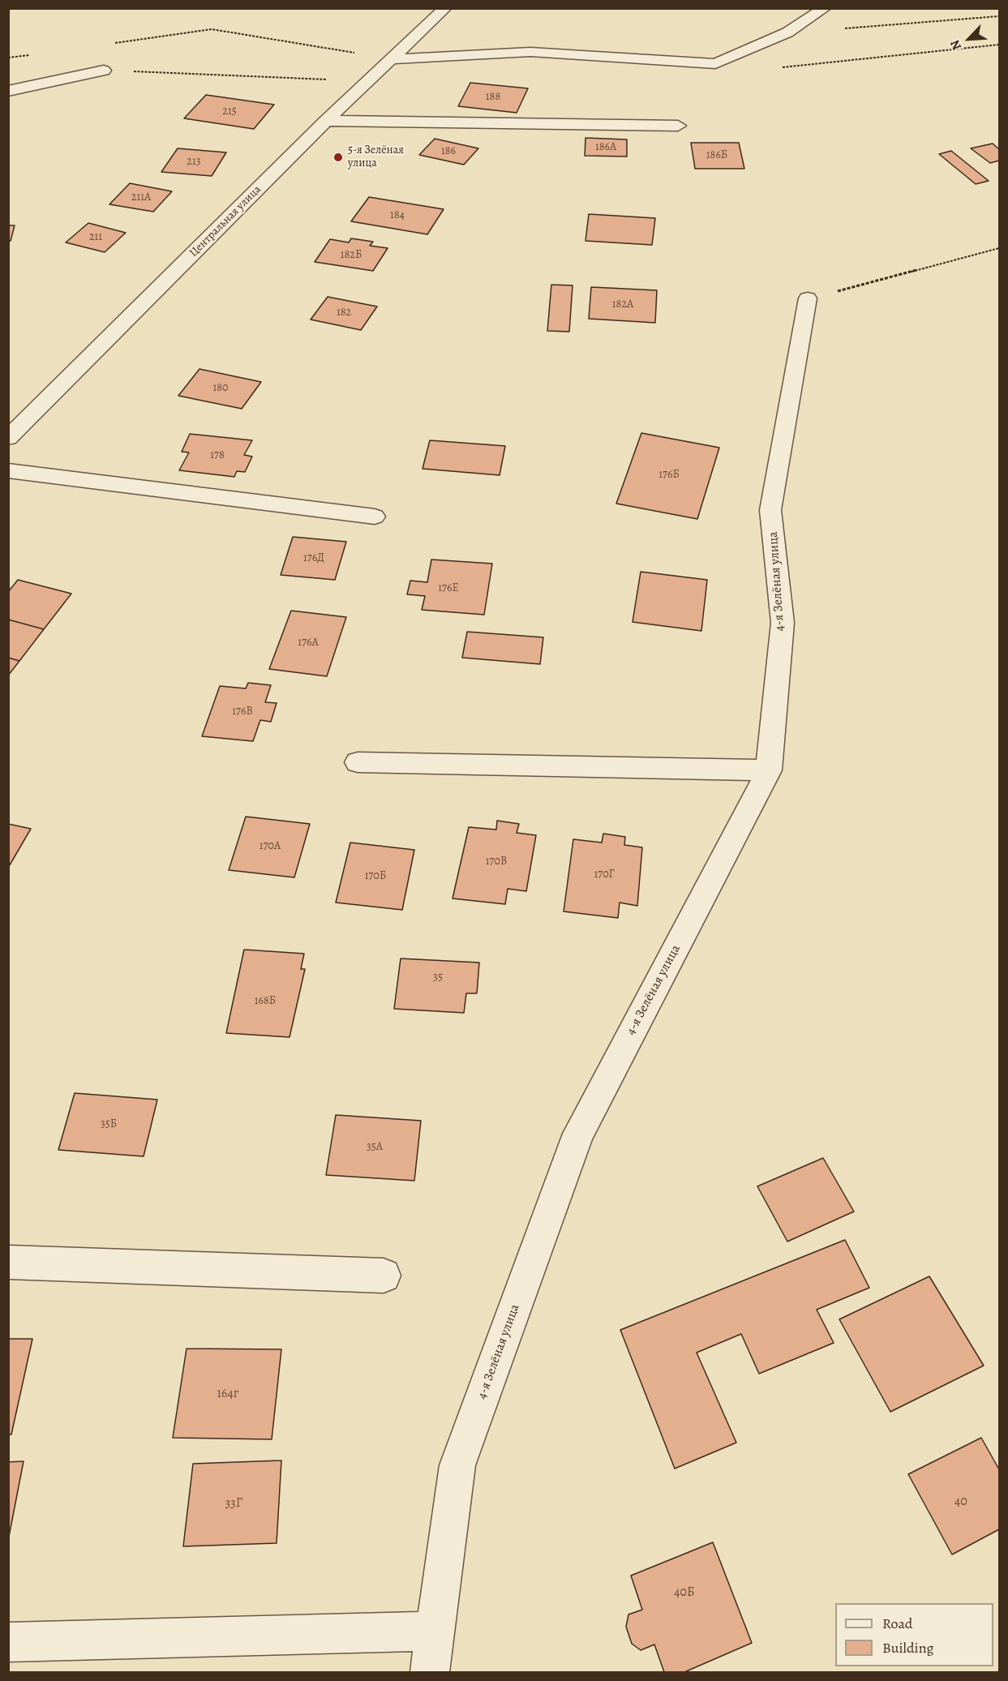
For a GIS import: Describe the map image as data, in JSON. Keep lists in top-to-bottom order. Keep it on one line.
{"streets":{"street":["Центральная улица","4-я Зелёная улица"]},"places":["5-я Зелёная улица"],"house_numbers":["188","215","186А","186","186Б","213","211А","184","211","182Б","182А","182","180","178","176Б","176Д","176Е","176А","176В","170А","170В","170Г","170Б","35","168Б","35Б","35А","164г","40","33Г","40Б"],"legend":["Road","Building"],"north":"bottom left"}
